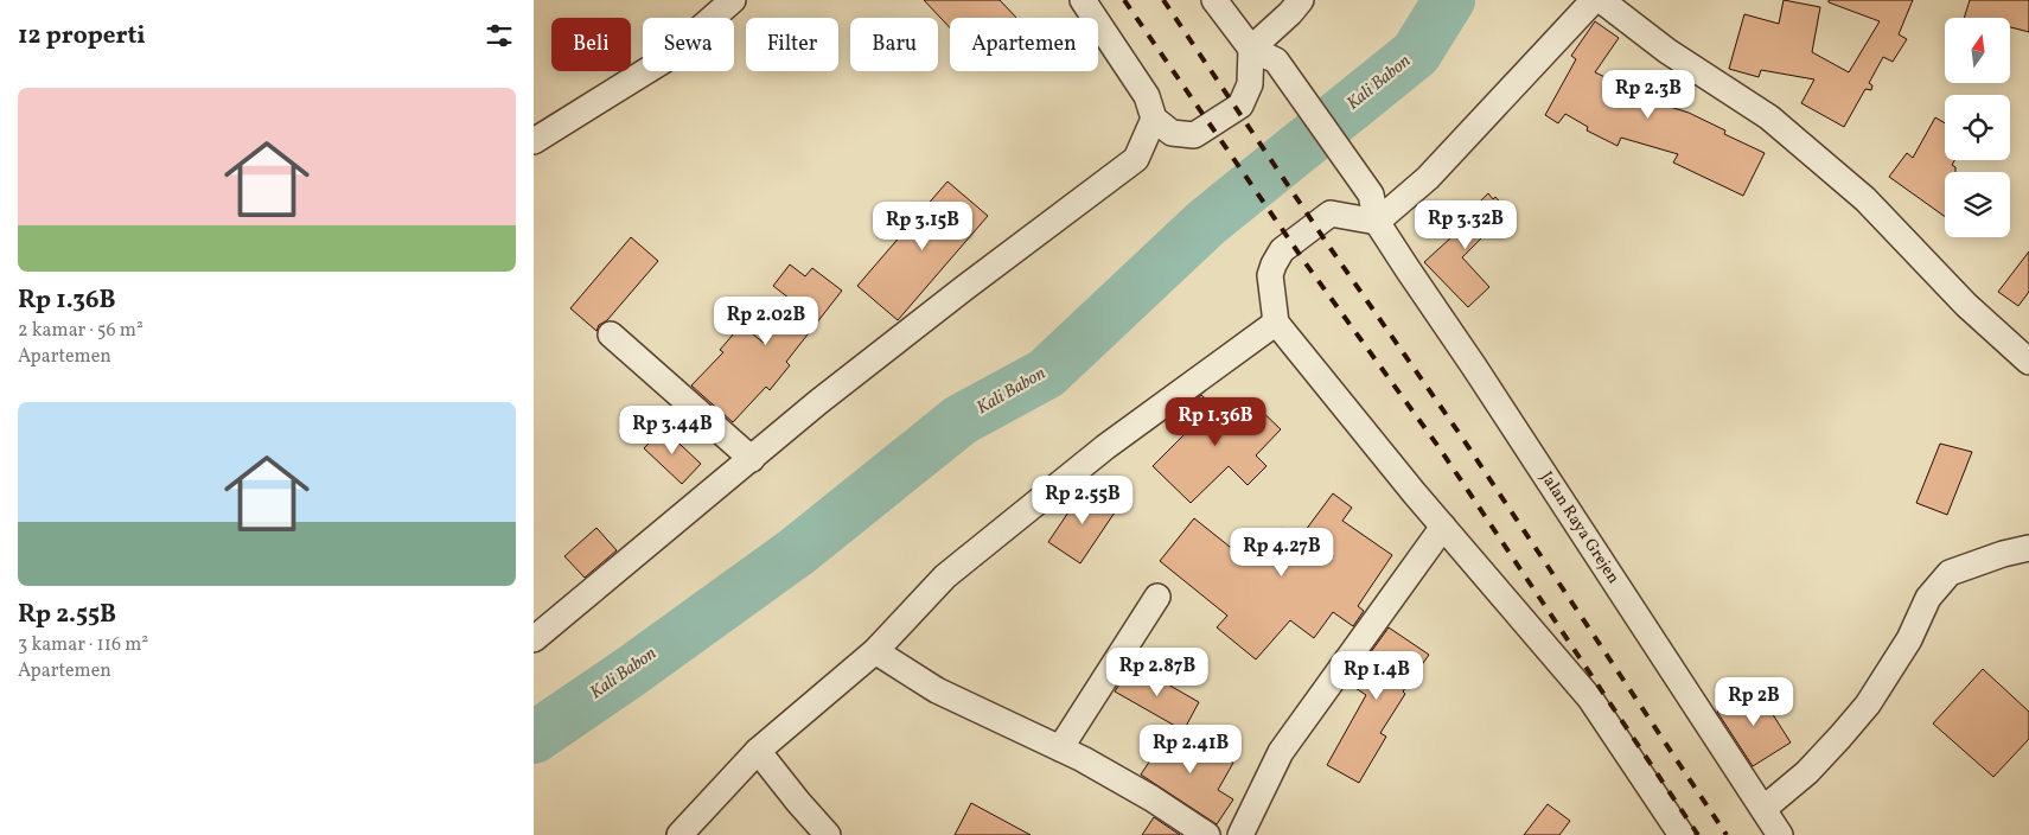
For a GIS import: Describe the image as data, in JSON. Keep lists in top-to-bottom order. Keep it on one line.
{"streets":{"street":["Jalan Raya Grejen"]},"water":["Kali Babon"],"north":"top","page":{"heading":"12 properti","chip":["Beli","Sewa","Filter","Baru","Apartemen"],"price":["Rp 2.3B","Rp 3.32B","Rp 3.15B","Rp 2.02B","Rp 1.36B","Rp 3.44B","Rp 2.55B","Rp 4.27B","Rp 2.87B","Rp 1.4B","Rp 2B","Rp 2.41B"],"list":[{"name":"Rp 1.36B","note":"2 kamar · 56 m² · Apartemen"},{"name":"Rp 2.55B","note":"3 kamar · 116 m² · Apartemen"}]}}
